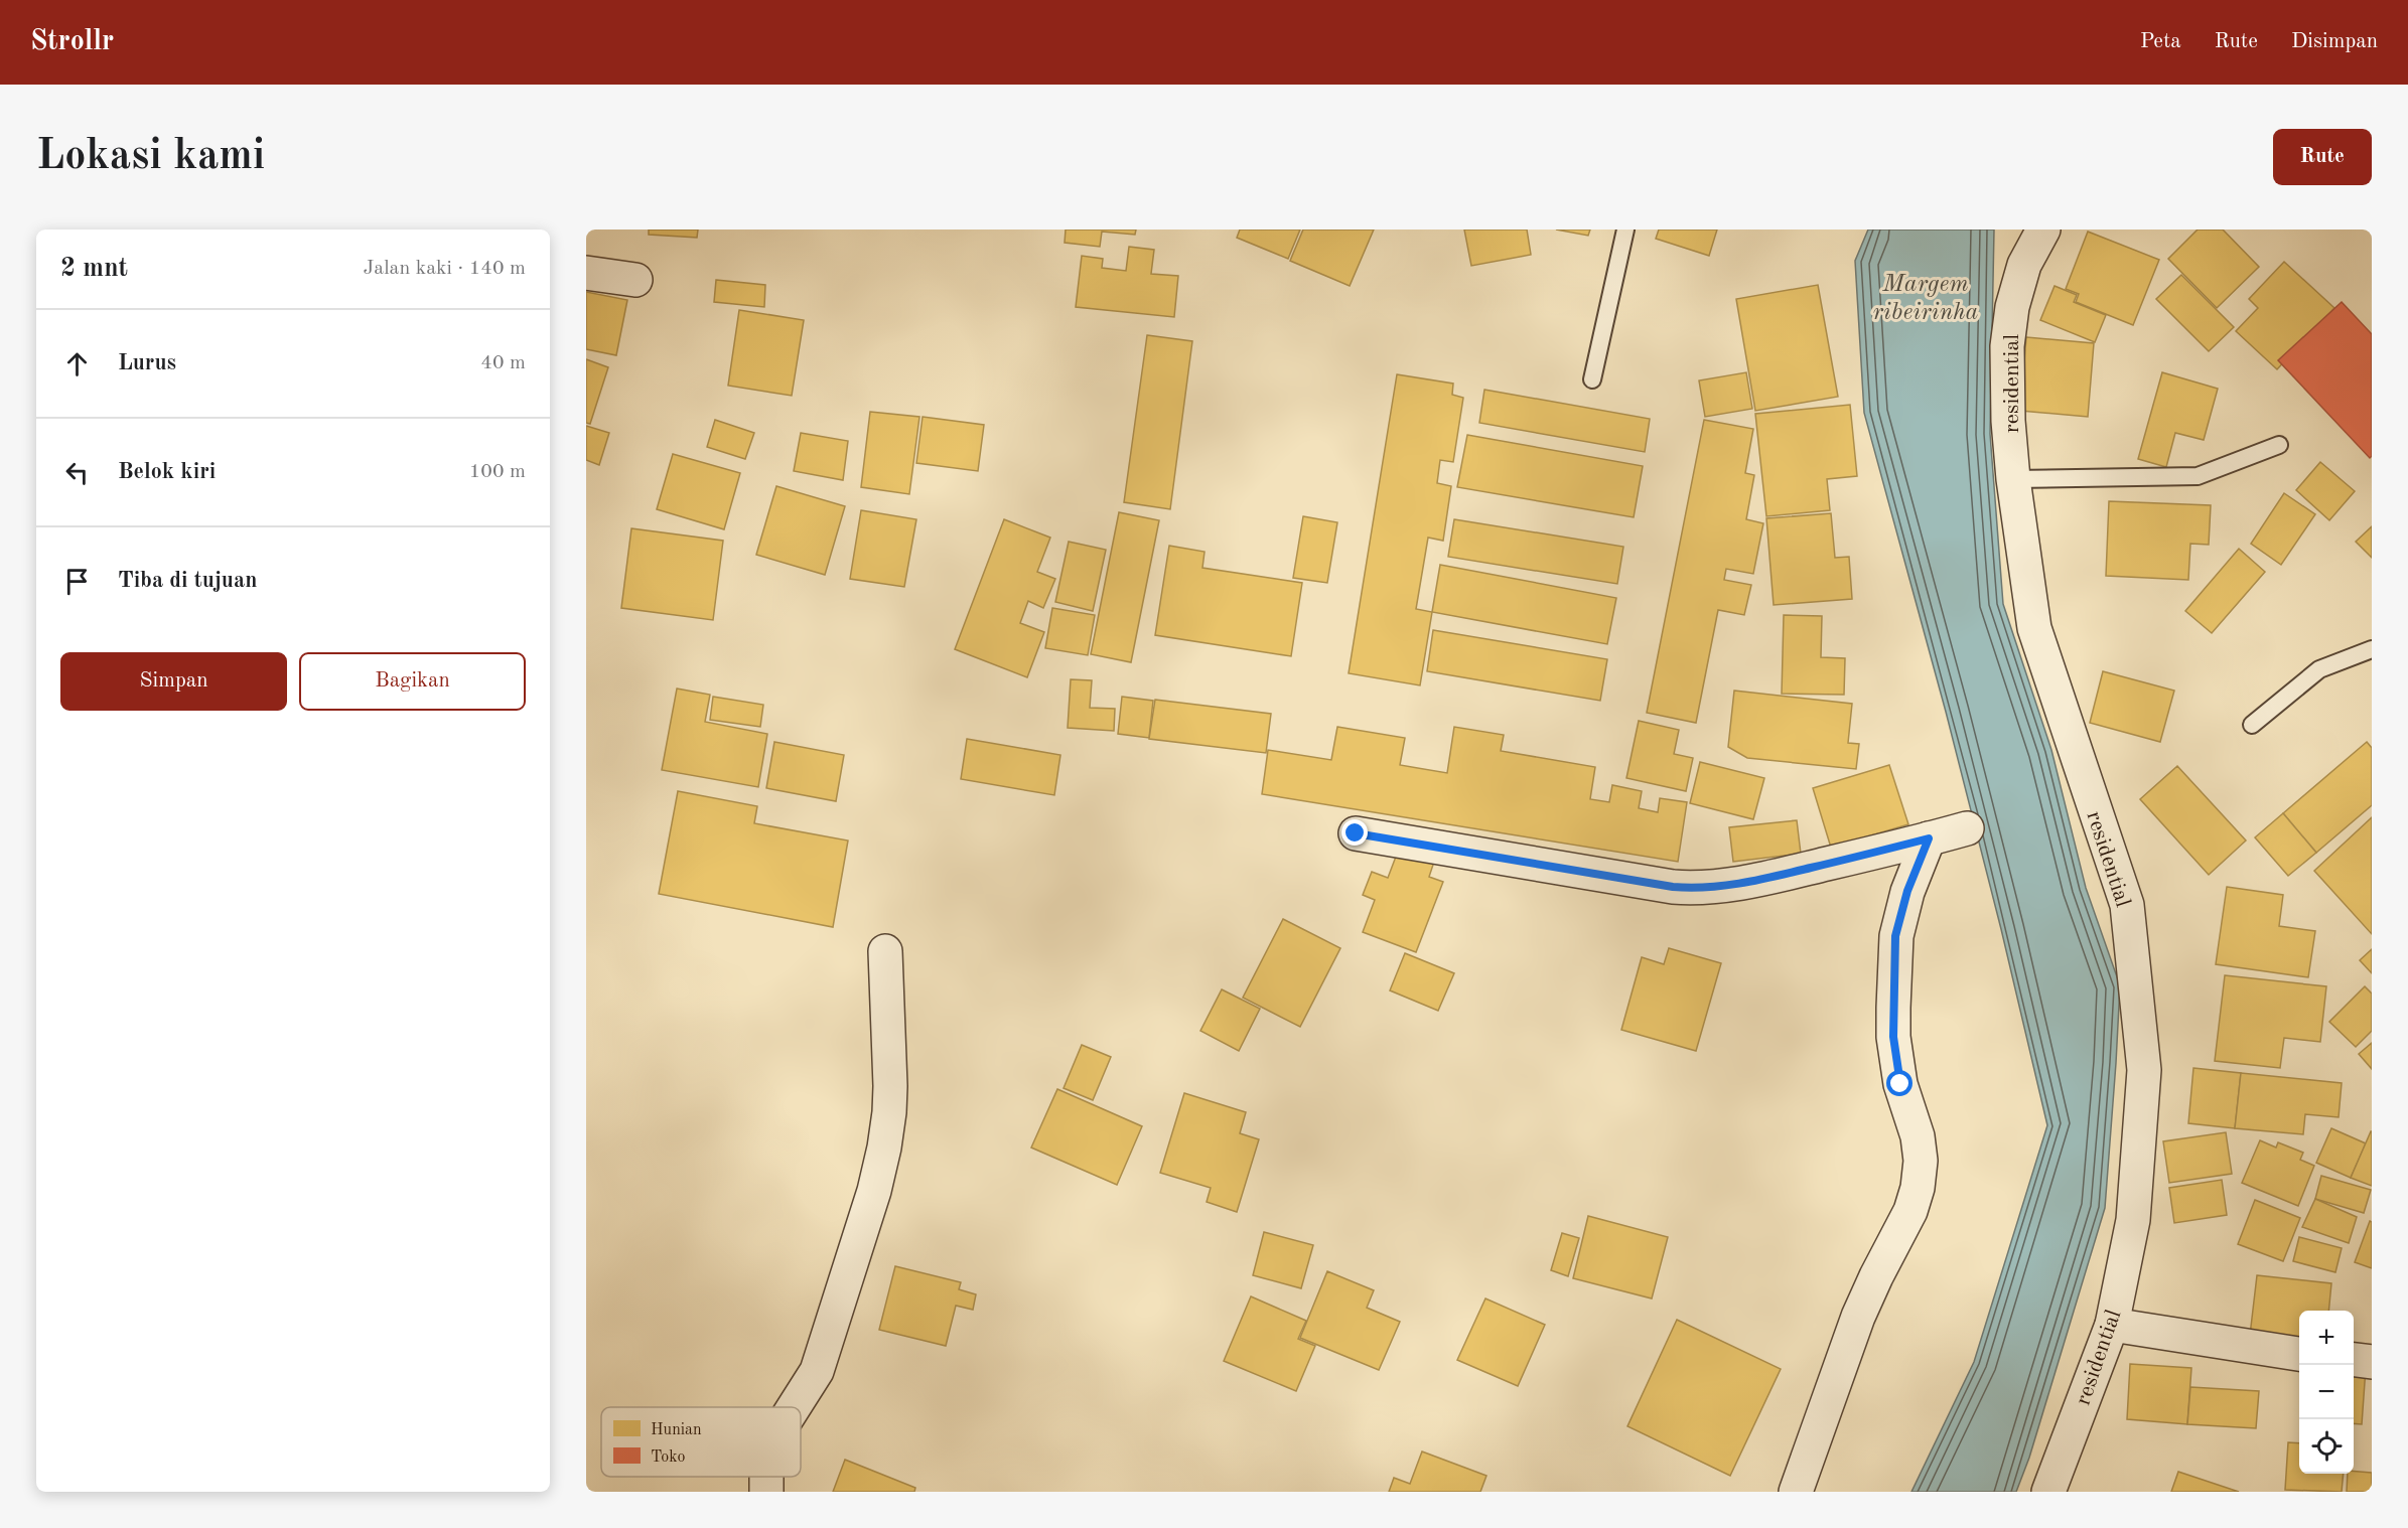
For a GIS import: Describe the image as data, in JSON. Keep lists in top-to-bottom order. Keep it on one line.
{"streets":{"street":["residential"]},"water":["Margem ribeirinha"],"legend":["Hunian","Toko"],"page":{"header":"Strollr","nav":["Peta","Rute","Disimpan"],"buttons":["Rute",["Simpan","Bagikan"]],"title":"Lokasi kami","heading":["2 mnt","Jalan kaki · 140 m"],"list":[["Lurus","40 m"],["Belok kiri","100 m"],"Tiba di tujuan"],"map_buttons":["+","−"]}}
